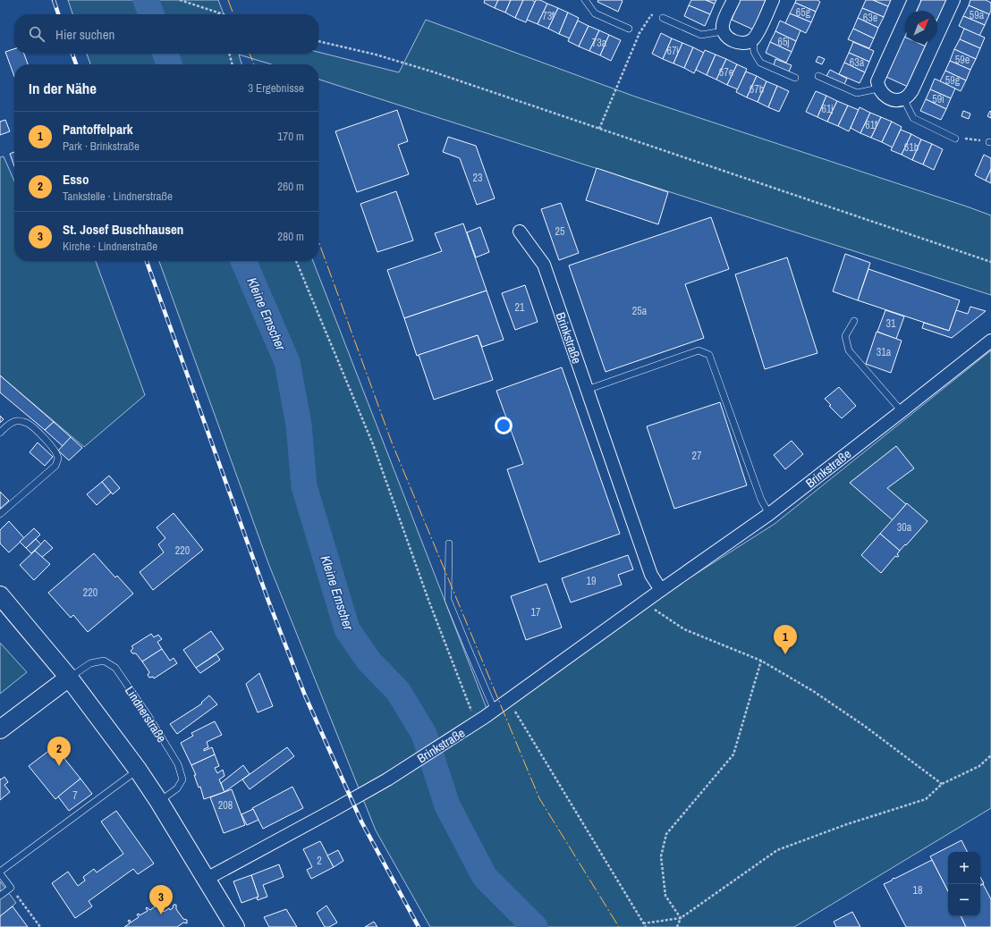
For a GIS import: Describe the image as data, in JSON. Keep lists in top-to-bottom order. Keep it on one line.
{"streets":{"street":["Brinkstraße"],"lane":["Lindnerstraße"]},"water":["Kleine Emscher"],"house_numbers":["65g","59a","73f","63e","65j","73a","67j","59e","63a","67e","59g","67b","59i","61j","61f","61b","23","25","21","25a","31","31a","27","30a","220","19","220","17","7","208","2","18"],"north":"top right","page":{"search":"Hier suchen","heading":["In der Nähe","3 Ergebnisse"],"list":[{"mark":"1","name":"Pantoffelpark","note":"Park · Brinkstraße","value":"170 m"},{"mark":"2","name":"Esso","note":"Tankstelle · Lindnerstraße","value":"260 m"},{"mark":"3","name":"St. Josef Buschhausen","note":"Kirche · Lindnerstraße","value":"280 m"}],"pins":["1","2","3"],"map_buttons":["+","−"]}}
